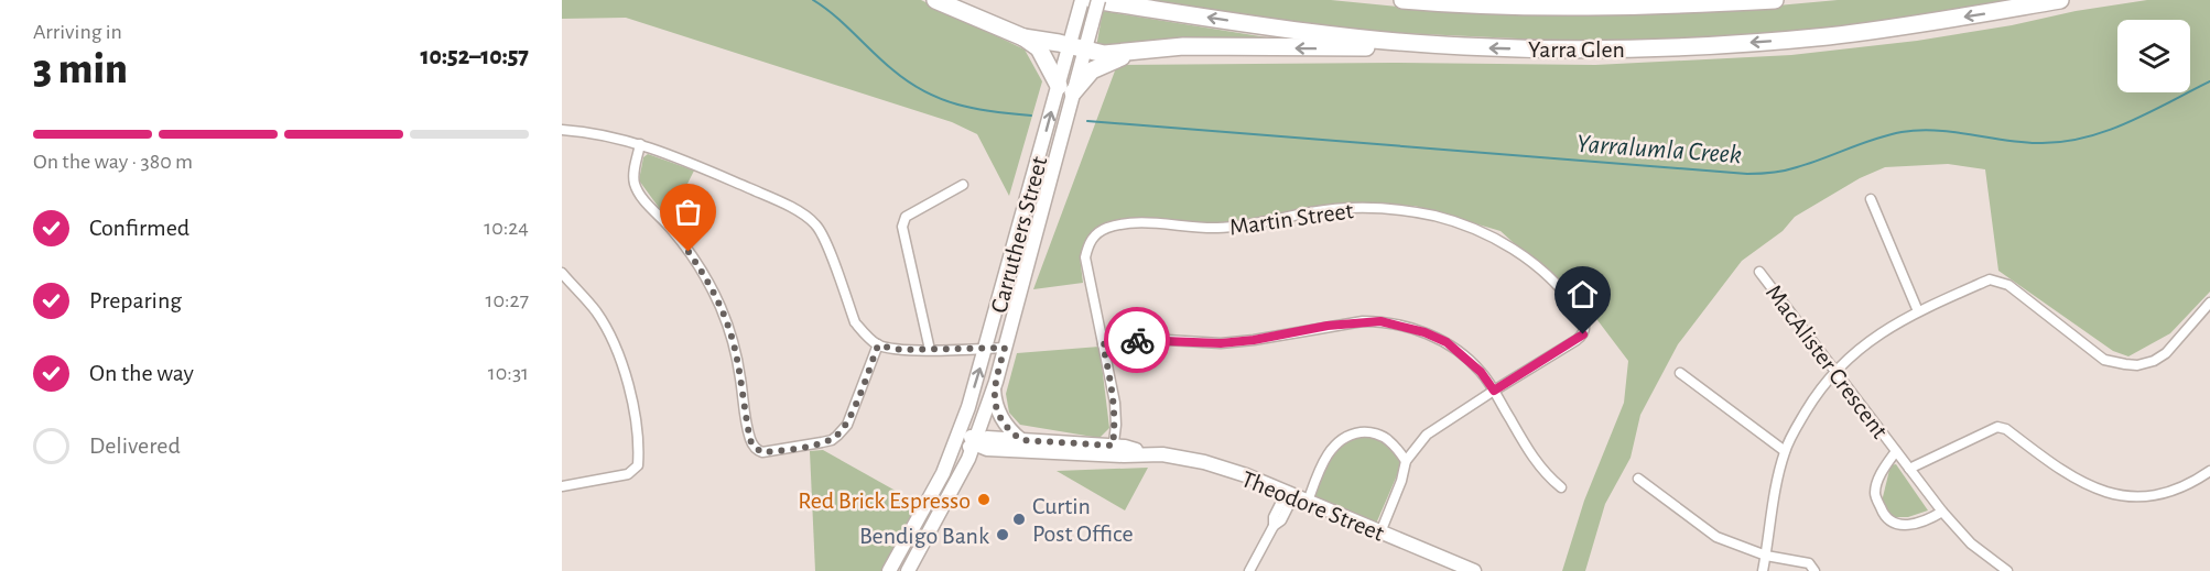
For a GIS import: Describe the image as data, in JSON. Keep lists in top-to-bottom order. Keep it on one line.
{"streets":{"highway":["Yarra Glen"],"main road":["Carruthers Street","Theodore Street"],"street":["Martin Street","MacAlister Crescent"]},"crossings":[["Martin Street","Theodore Street"],["Carruthers Street","Theodore Street"]],"water":["Yarralumla Creek"],"places":["Red Brick Espresso","Curtin Post Office","Bendigo Bank"],"page":{"heading":["3 min","Arriving in","10:52–10:57"],"bar":"On the way · 380 m","list":[["Confirmed","10:24"],["Preparing","10:27"],["On the way","10:31"],"Delivered"]}}
